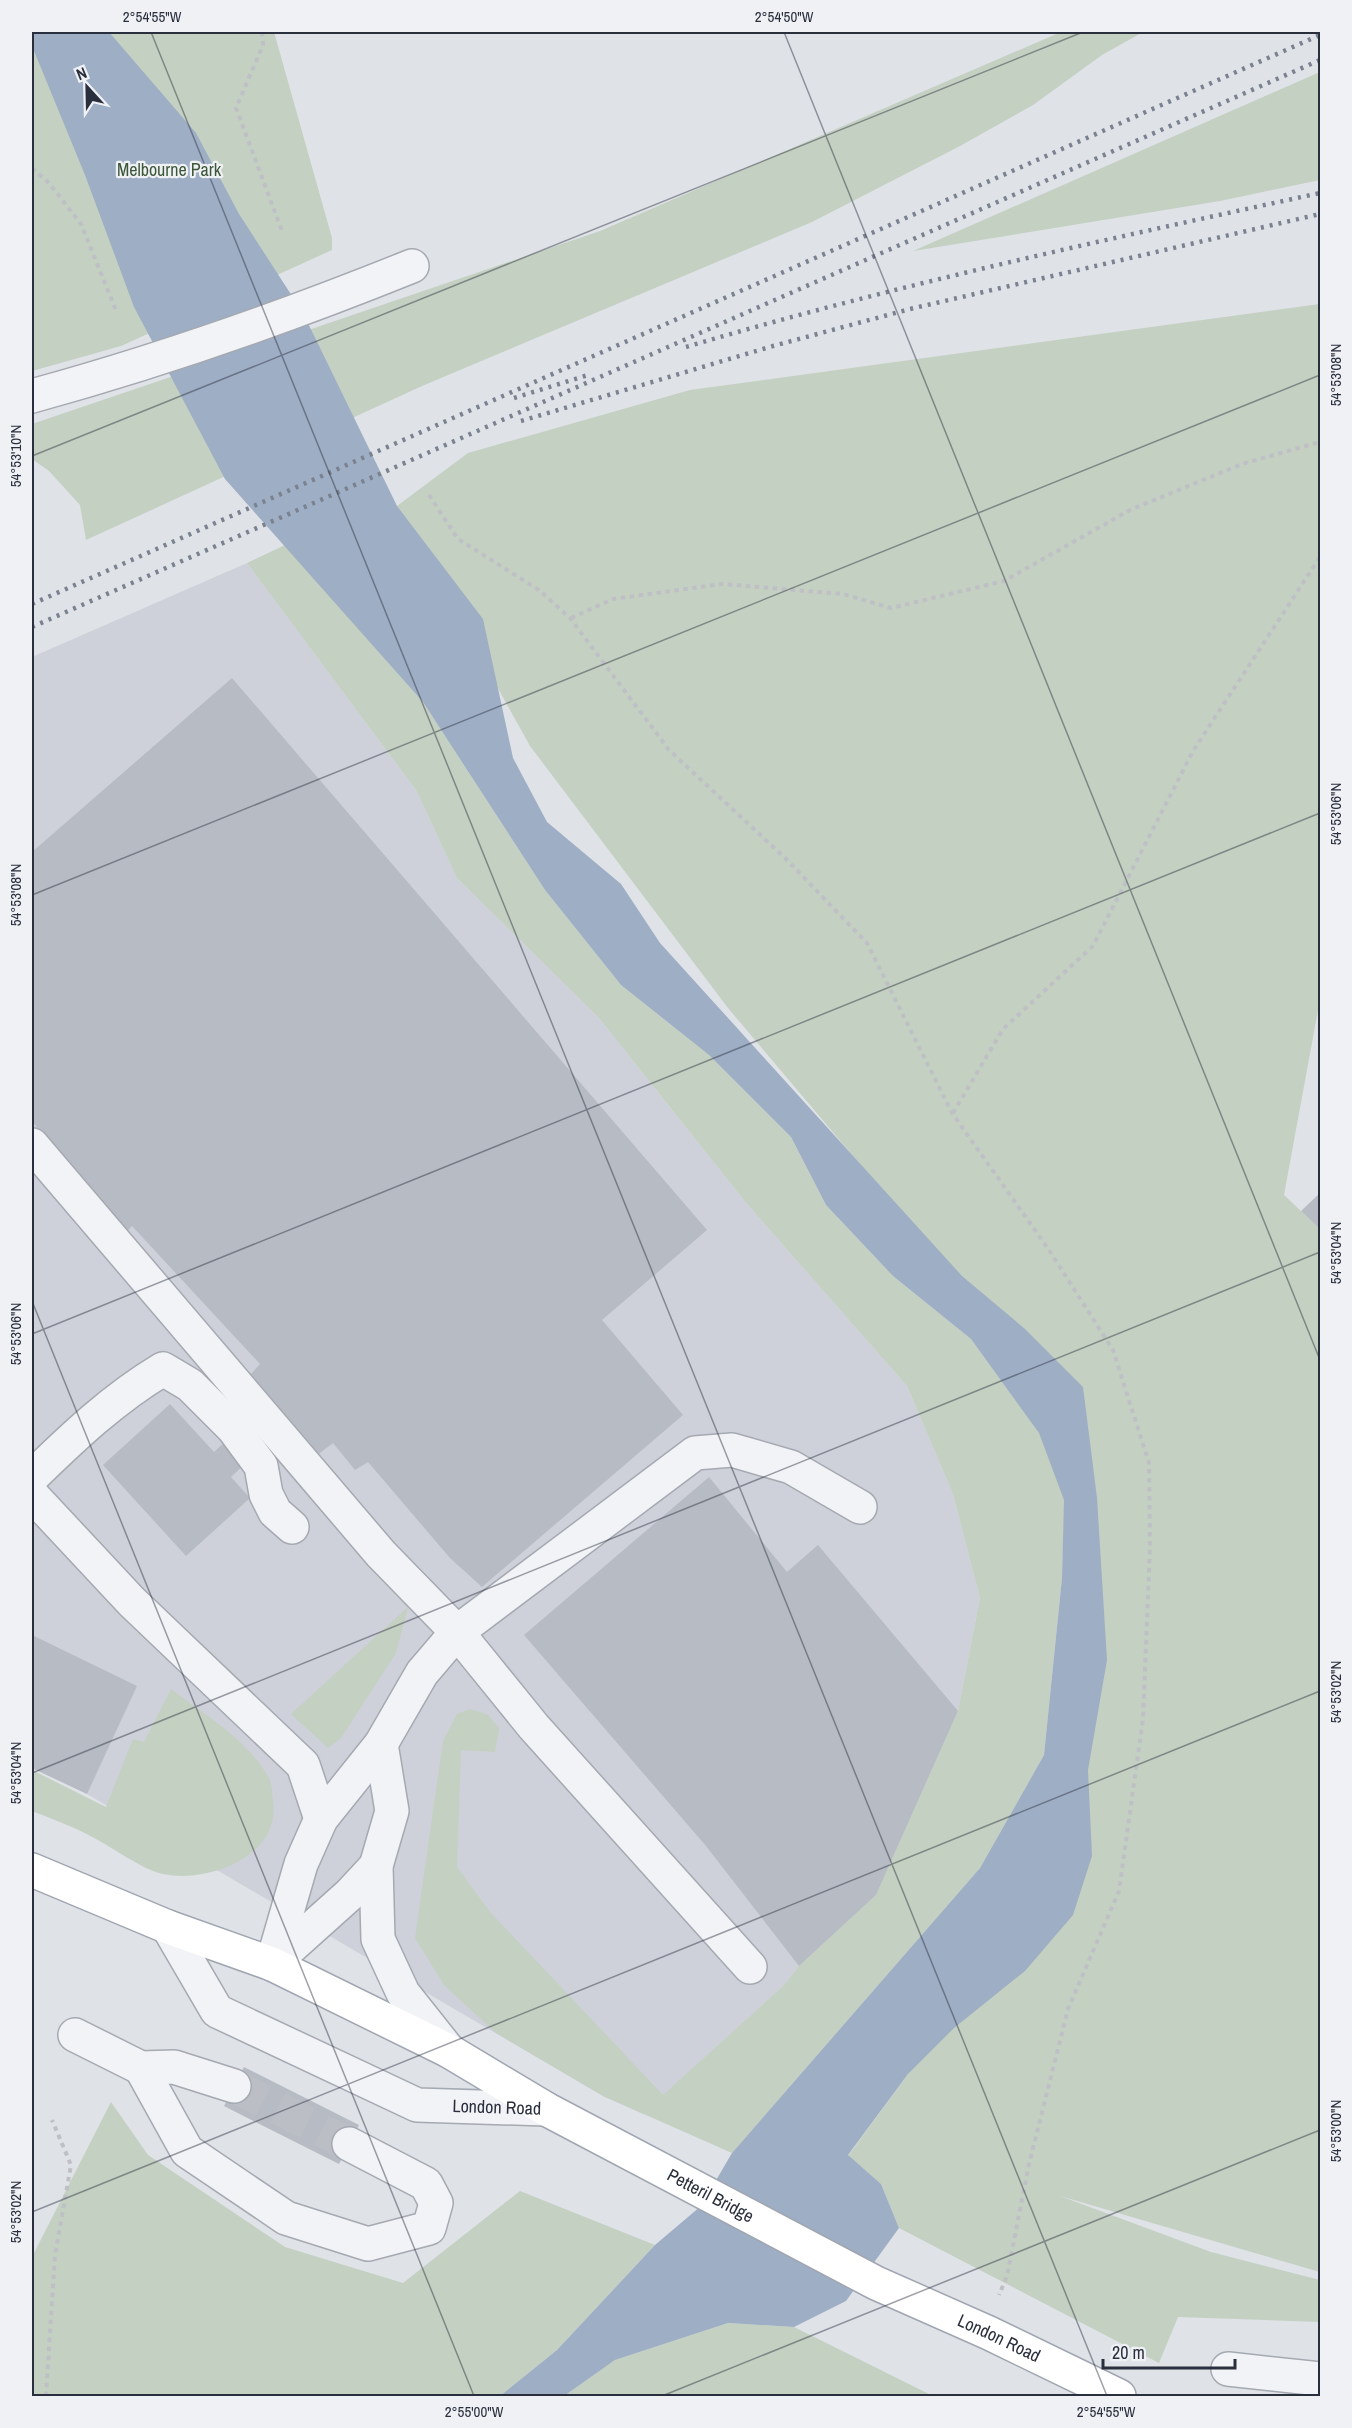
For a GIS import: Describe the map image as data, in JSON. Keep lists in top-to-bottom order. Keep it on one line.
{"streets":{"main road":["London Road","Petteril Bridge"]},"crossings":[["London Road","Petteril Bridge"]],"parks":["Melbourne Park"],"scale_bar":"20 m","north":"top","coordinates":["2°54'55\"W","2°54'50\"W","54°53'08\"N","54°53'10\"N","54°53'06\"N","54°53'04\"N","54°53'02\"N","54°53'00\"N","2°55'00\"W"]}
